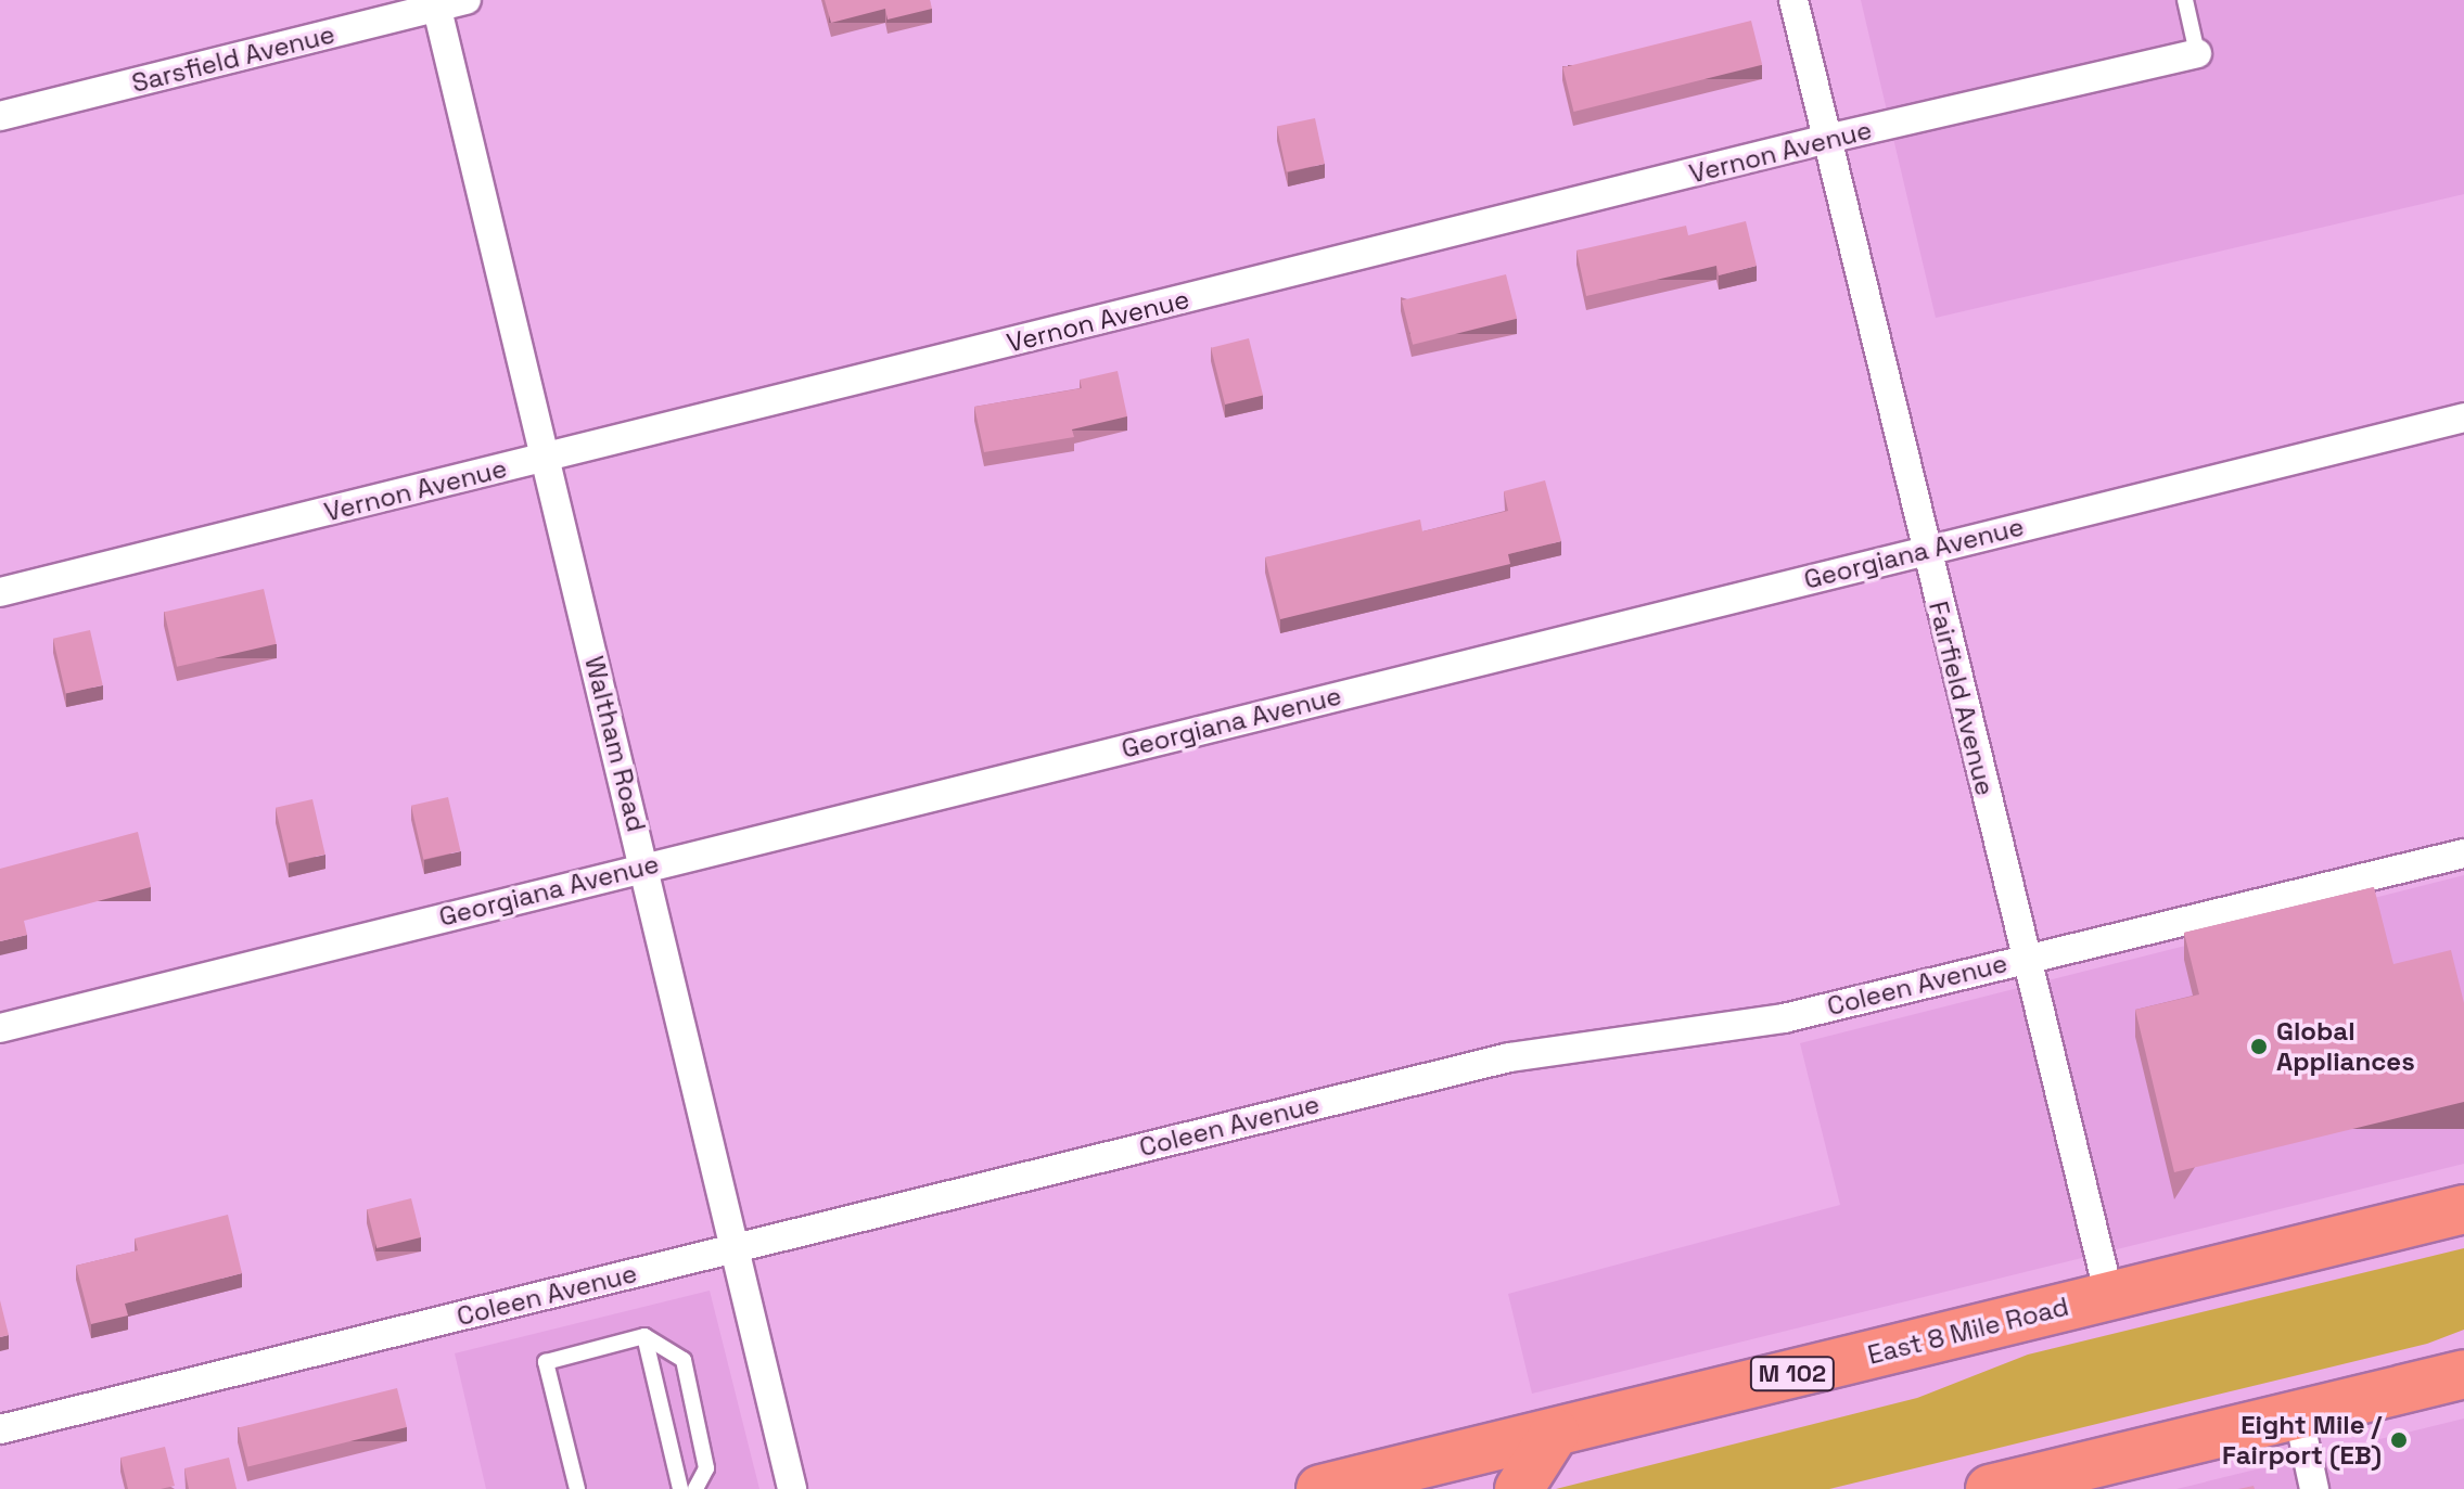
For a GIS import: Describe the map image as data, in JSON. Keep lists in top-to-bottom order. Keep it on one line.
{"streets":{"highway":["East 8 Mile Road","M 102"],"street":["Sarsfield Avenue","Vernon Avenue","Georgiana Avenue","Fairfield Avenue","Waltham Road","Coleen Avenue"]},"crossings":[["Sarsfield Avenue","Waltham Road"],["Vernon Avenue","Fairfield Avenue"],["Vernon Avenue","Waltham Road"],["Georgiana Avenue","Fairfield Avenue"],["Georgiana Avenue","Waltham Road"],["Fairfield Avenue","Coleen Avenue"],["Fairfield Avenue","East 8 Mile Road"],["Waltham Road","Coleen Avenue"]],"places":["Global Appliances","Eight Mile / Fairport (EB)"]}
